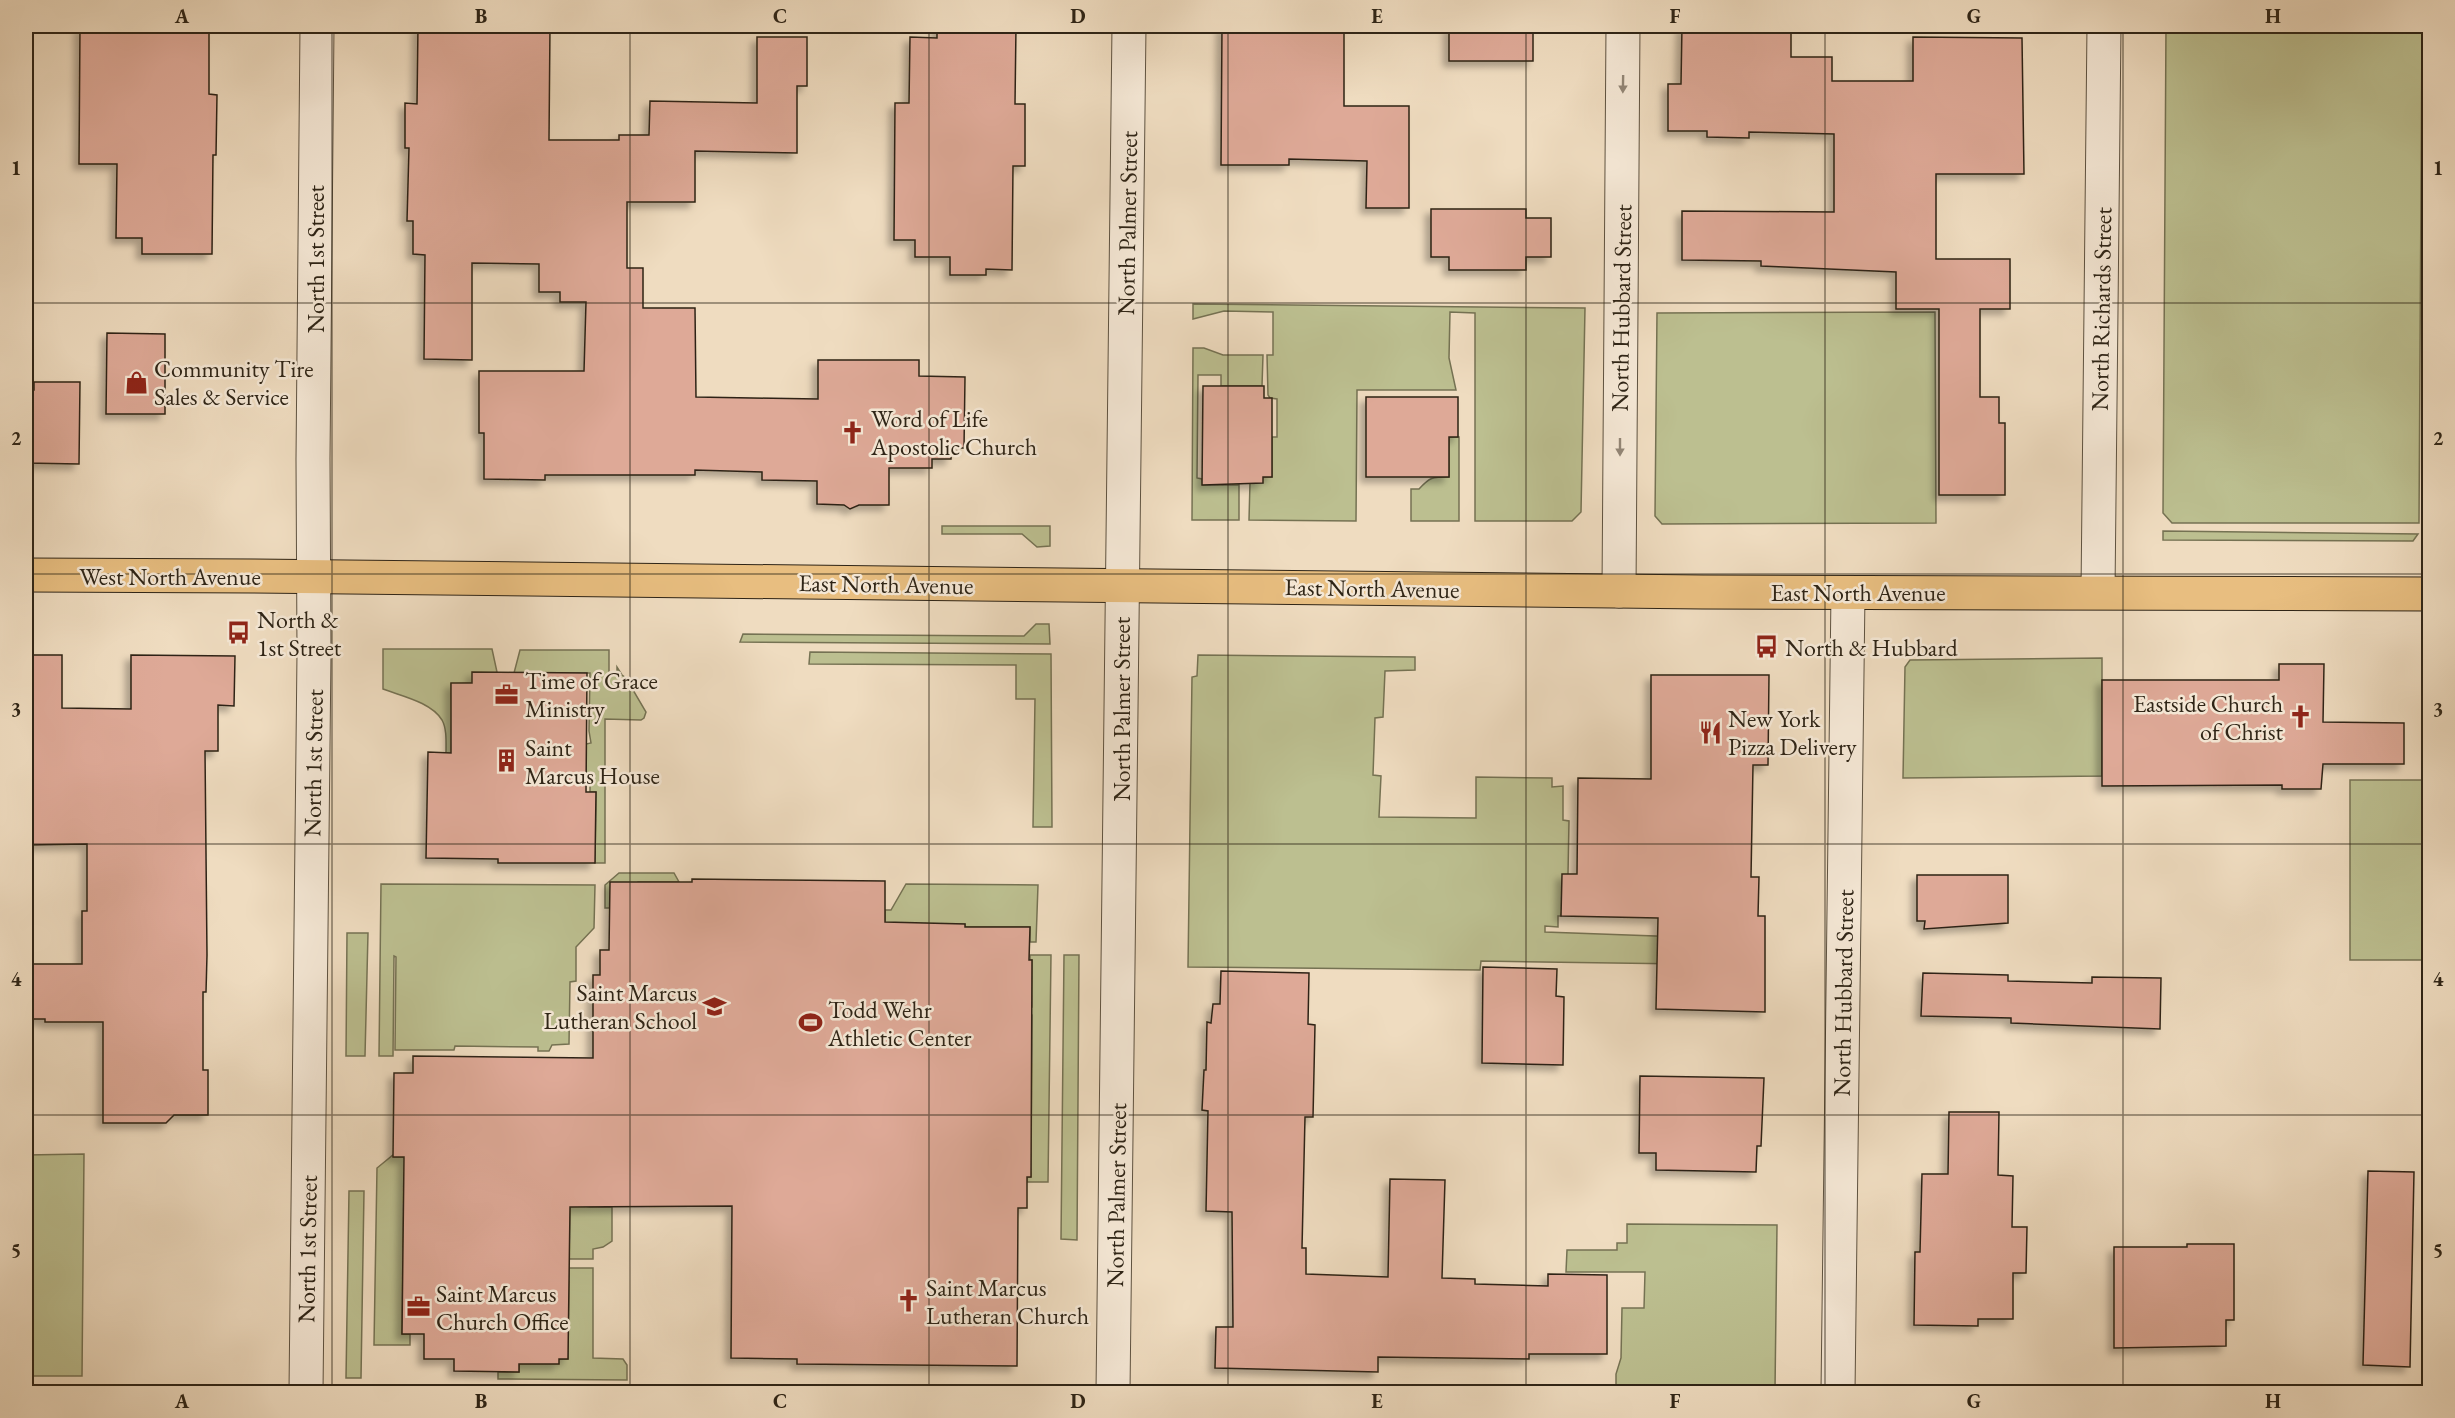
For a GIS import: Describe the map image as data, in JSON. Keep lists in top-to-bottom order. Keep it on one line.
{"streets":{"main road":["West North Avenue","East North Avenue"],"street":["North Palmer Street","North 1st Street","North Hubbard Street","North Richards Street"]},"crossings":[["North Palmer Street","East North Avenue"],["North 1st Street","West North Avenue"],["North 1st Street","East North Avenue"],["North Hubbard Street","East North Avenue"],["North Richards Street","East North Avenue"],["West North Avenue","East North Avenue"]],"one_way":["North Hubbard Street"],"places":{"shop":["Community Tire Sales & Service"],"church":["Word of Life Apostolic Church","Eastside Church of Christ","Saint Marcus Lutheran Church"],"bus stop":["North & 1st Street","North & Hubbard"],"office":["Time of Grace Ministry","Saint Marcus Church Office"],"restaurant":["New York Pizza Delivery"],"building":["Saint Marcus House"],"school or university":["Saint Marcus Lutheran School"],"sports":["Todd Wehr Athletic Center"]},"grid":{"columns":["A","B","C","D","E","F","G","H"],"rows":["1","2","3","4","5"]}}
